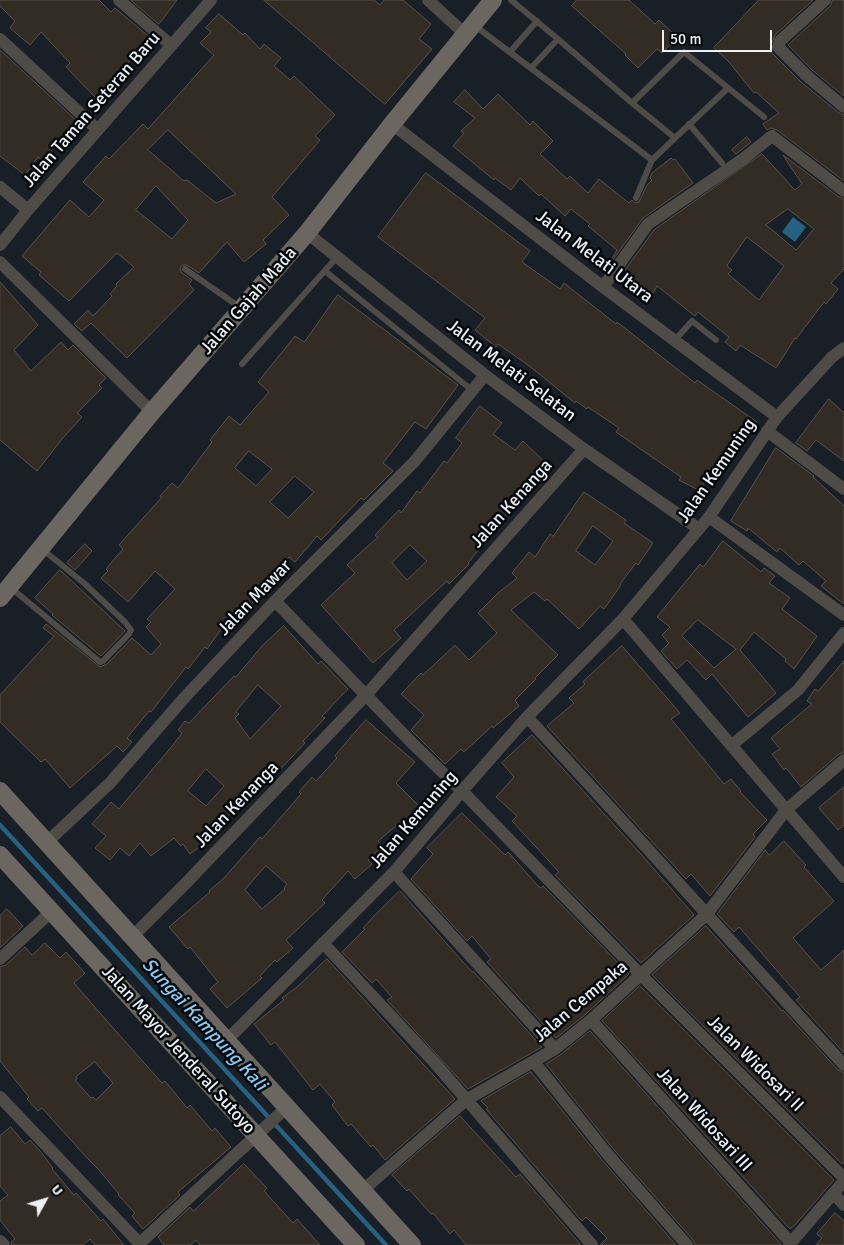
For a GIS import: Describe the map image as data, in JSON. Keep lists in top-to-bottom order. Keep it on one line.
{"streets":{"main road":["Jalan Gajah Mada","Jalan Mayor Jenderal Sutoyo"],"street":["Jalan Taman Seteran Baru","Jalan Melati Utara","Jalan Melati Selatan","Jalan Kemuning","Jalan Kenanga","Jalan Mawar","Jalan Cempaka","Jalan Widosari II","Jalan Widosari III"]},"crossings":[["Jalan Melati Utara","Jalan Gajah Mada"],["Jalan Melati Utara","Jalan Kemuning"],["Jalan Gajah Mada","Jalan Melati Selatan"],["Jalan Melati Selatan","Jalan Kemuning"],["Jalan Melati Selatan","Jalan Kenanga"],["Jalan Melati Selatan","Jalan Mawar"],["Jalan Kemuning","Jalan Widosari II"],["Jalan Cempaka","Jalan Widosari II"],["Jalan Cempaka","Jalan Widosari III"]],"water":["Sungai Kampung Kali"],"scale_bar":"50 m","north":"top right"}
